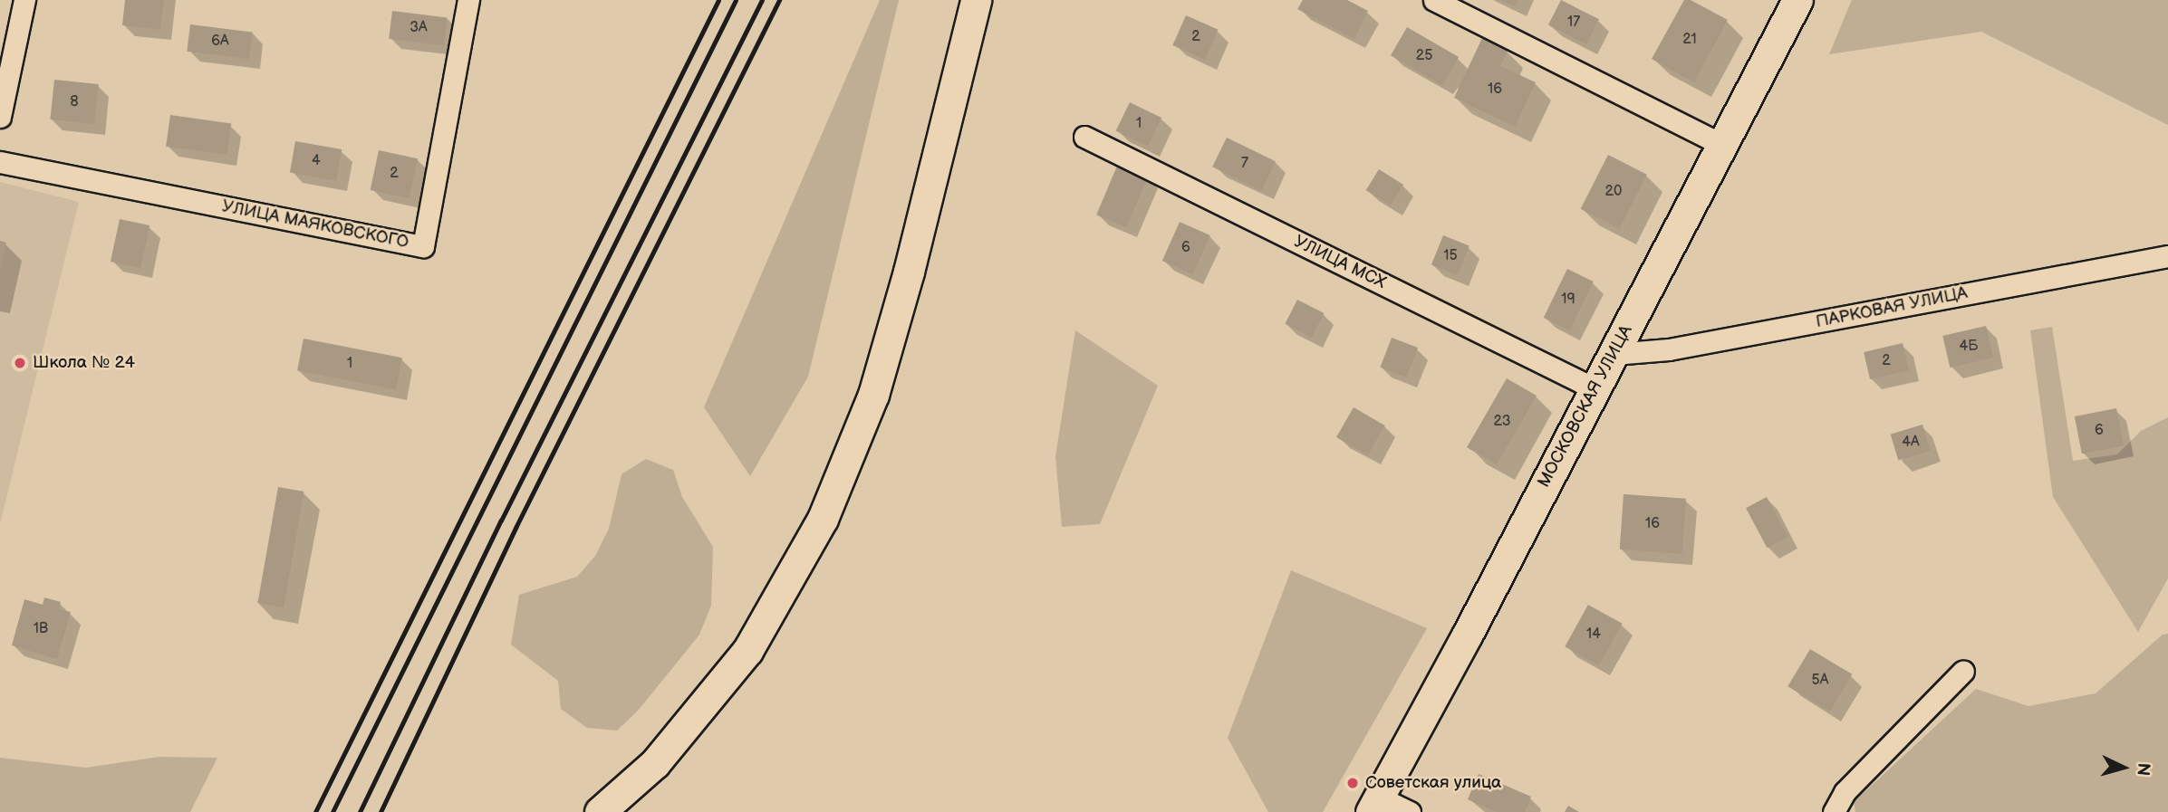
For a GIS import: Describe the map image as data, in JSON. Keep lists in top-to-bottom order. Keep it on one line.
{"streets":{"street":["УЛИЦА МАЯКОВСКОГО","УЛИЦА МСХ","ПАРКОВАЯ УЛИЦА","МОСКОВСКАЯ УЛИЦА"]},"crossings":[["УЛИЦА МСХ","МОСКОВСКАЯ УЛИЦА"],["ПАРКОВАЯ УЛИЦА","МОСКОВСКАЯ УЛИЦА"]],"places":["Школа № 24","Советская улица"],"house_numbers":["17","3А","2","21","6А","25","16","8","1","4","7","2","20","6","15","19","4Б","2","1","23","6","4А","16","1В","14","5А"],"north":"right"}
